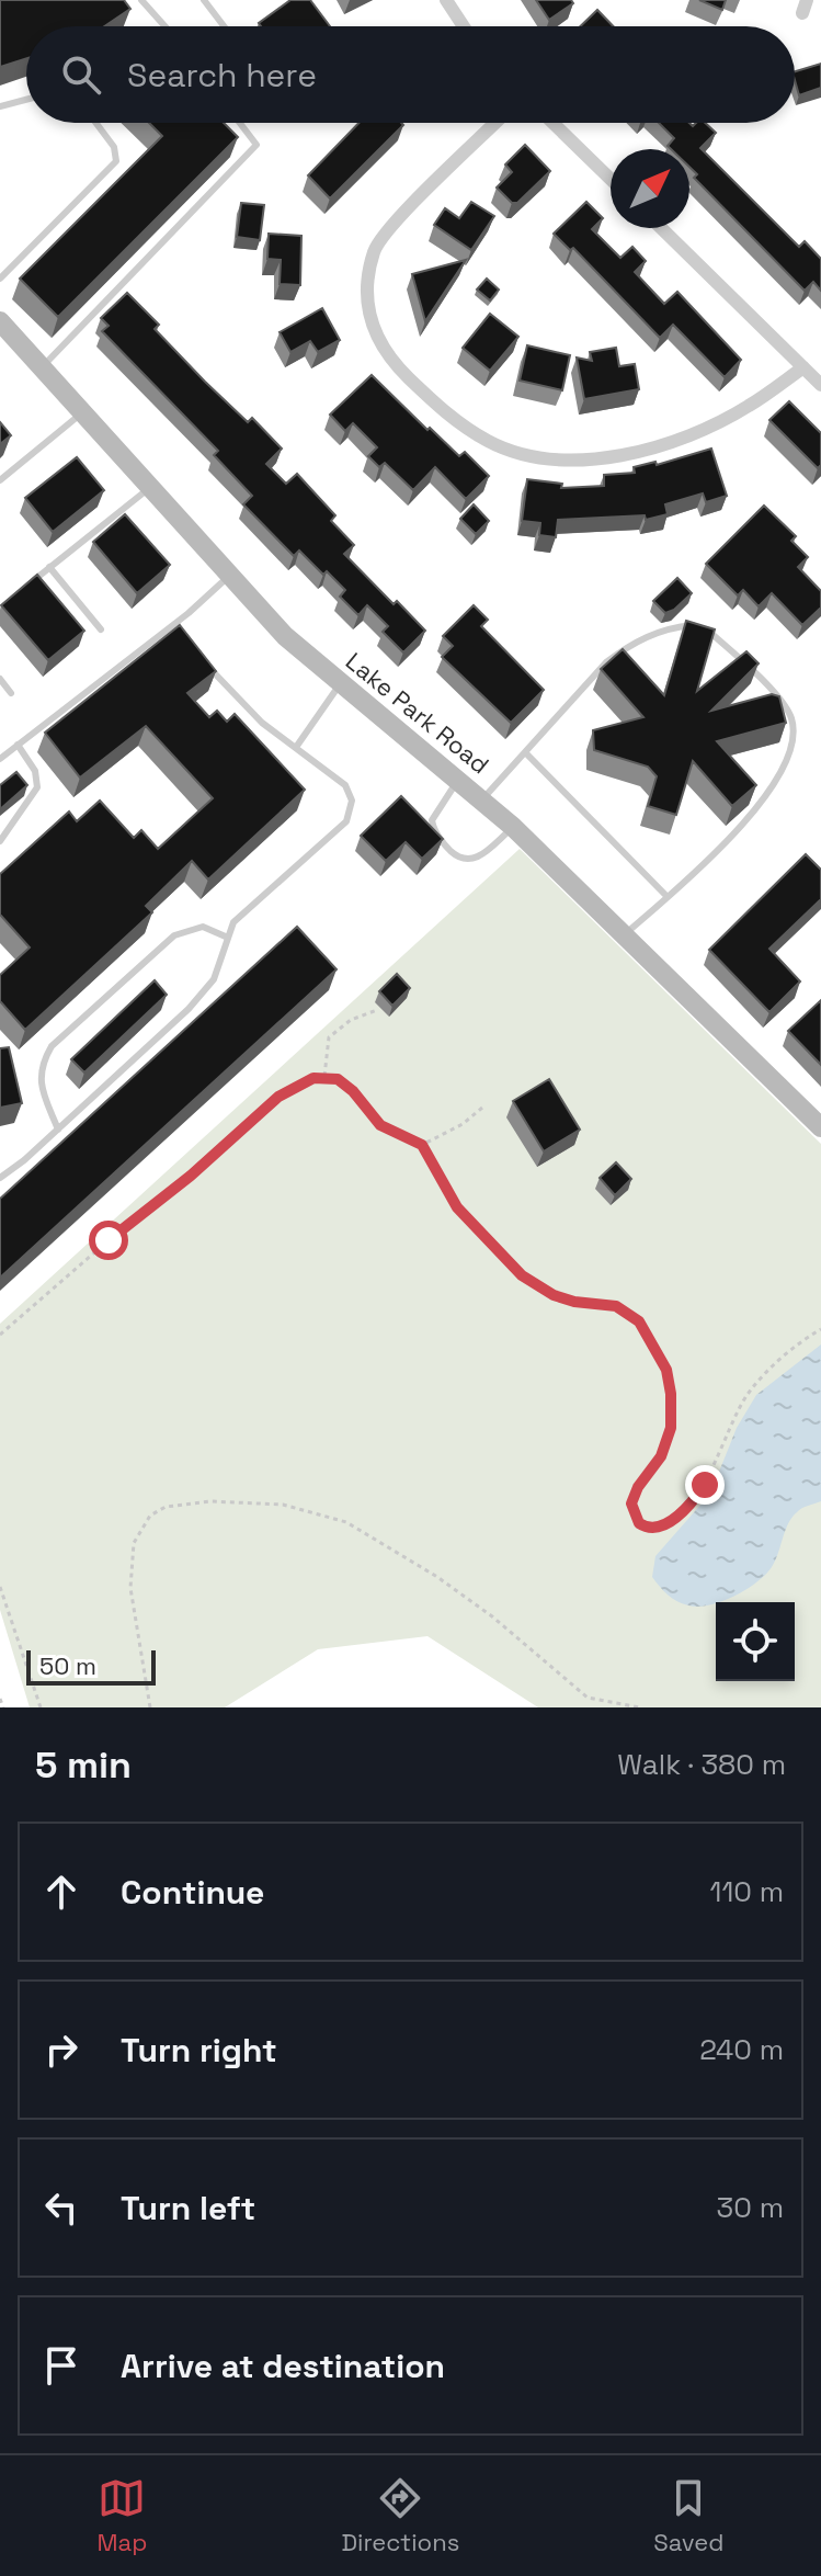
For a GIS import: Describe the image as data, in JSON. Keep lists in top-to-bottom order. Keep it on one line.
{"streets":{"main road":["Lake Park Road"]},"scale_bar":"50 m","north":"top right","page":{"search":"Search here","scale":"50 m","heading":["5 min","Walk · 380 m"],"list":[["Continue","110 m"],["Turn right","240 m"],["Turn left","30 m"],"Arrive at destination"],"nav":["Map","Directions","Saved"]}}
